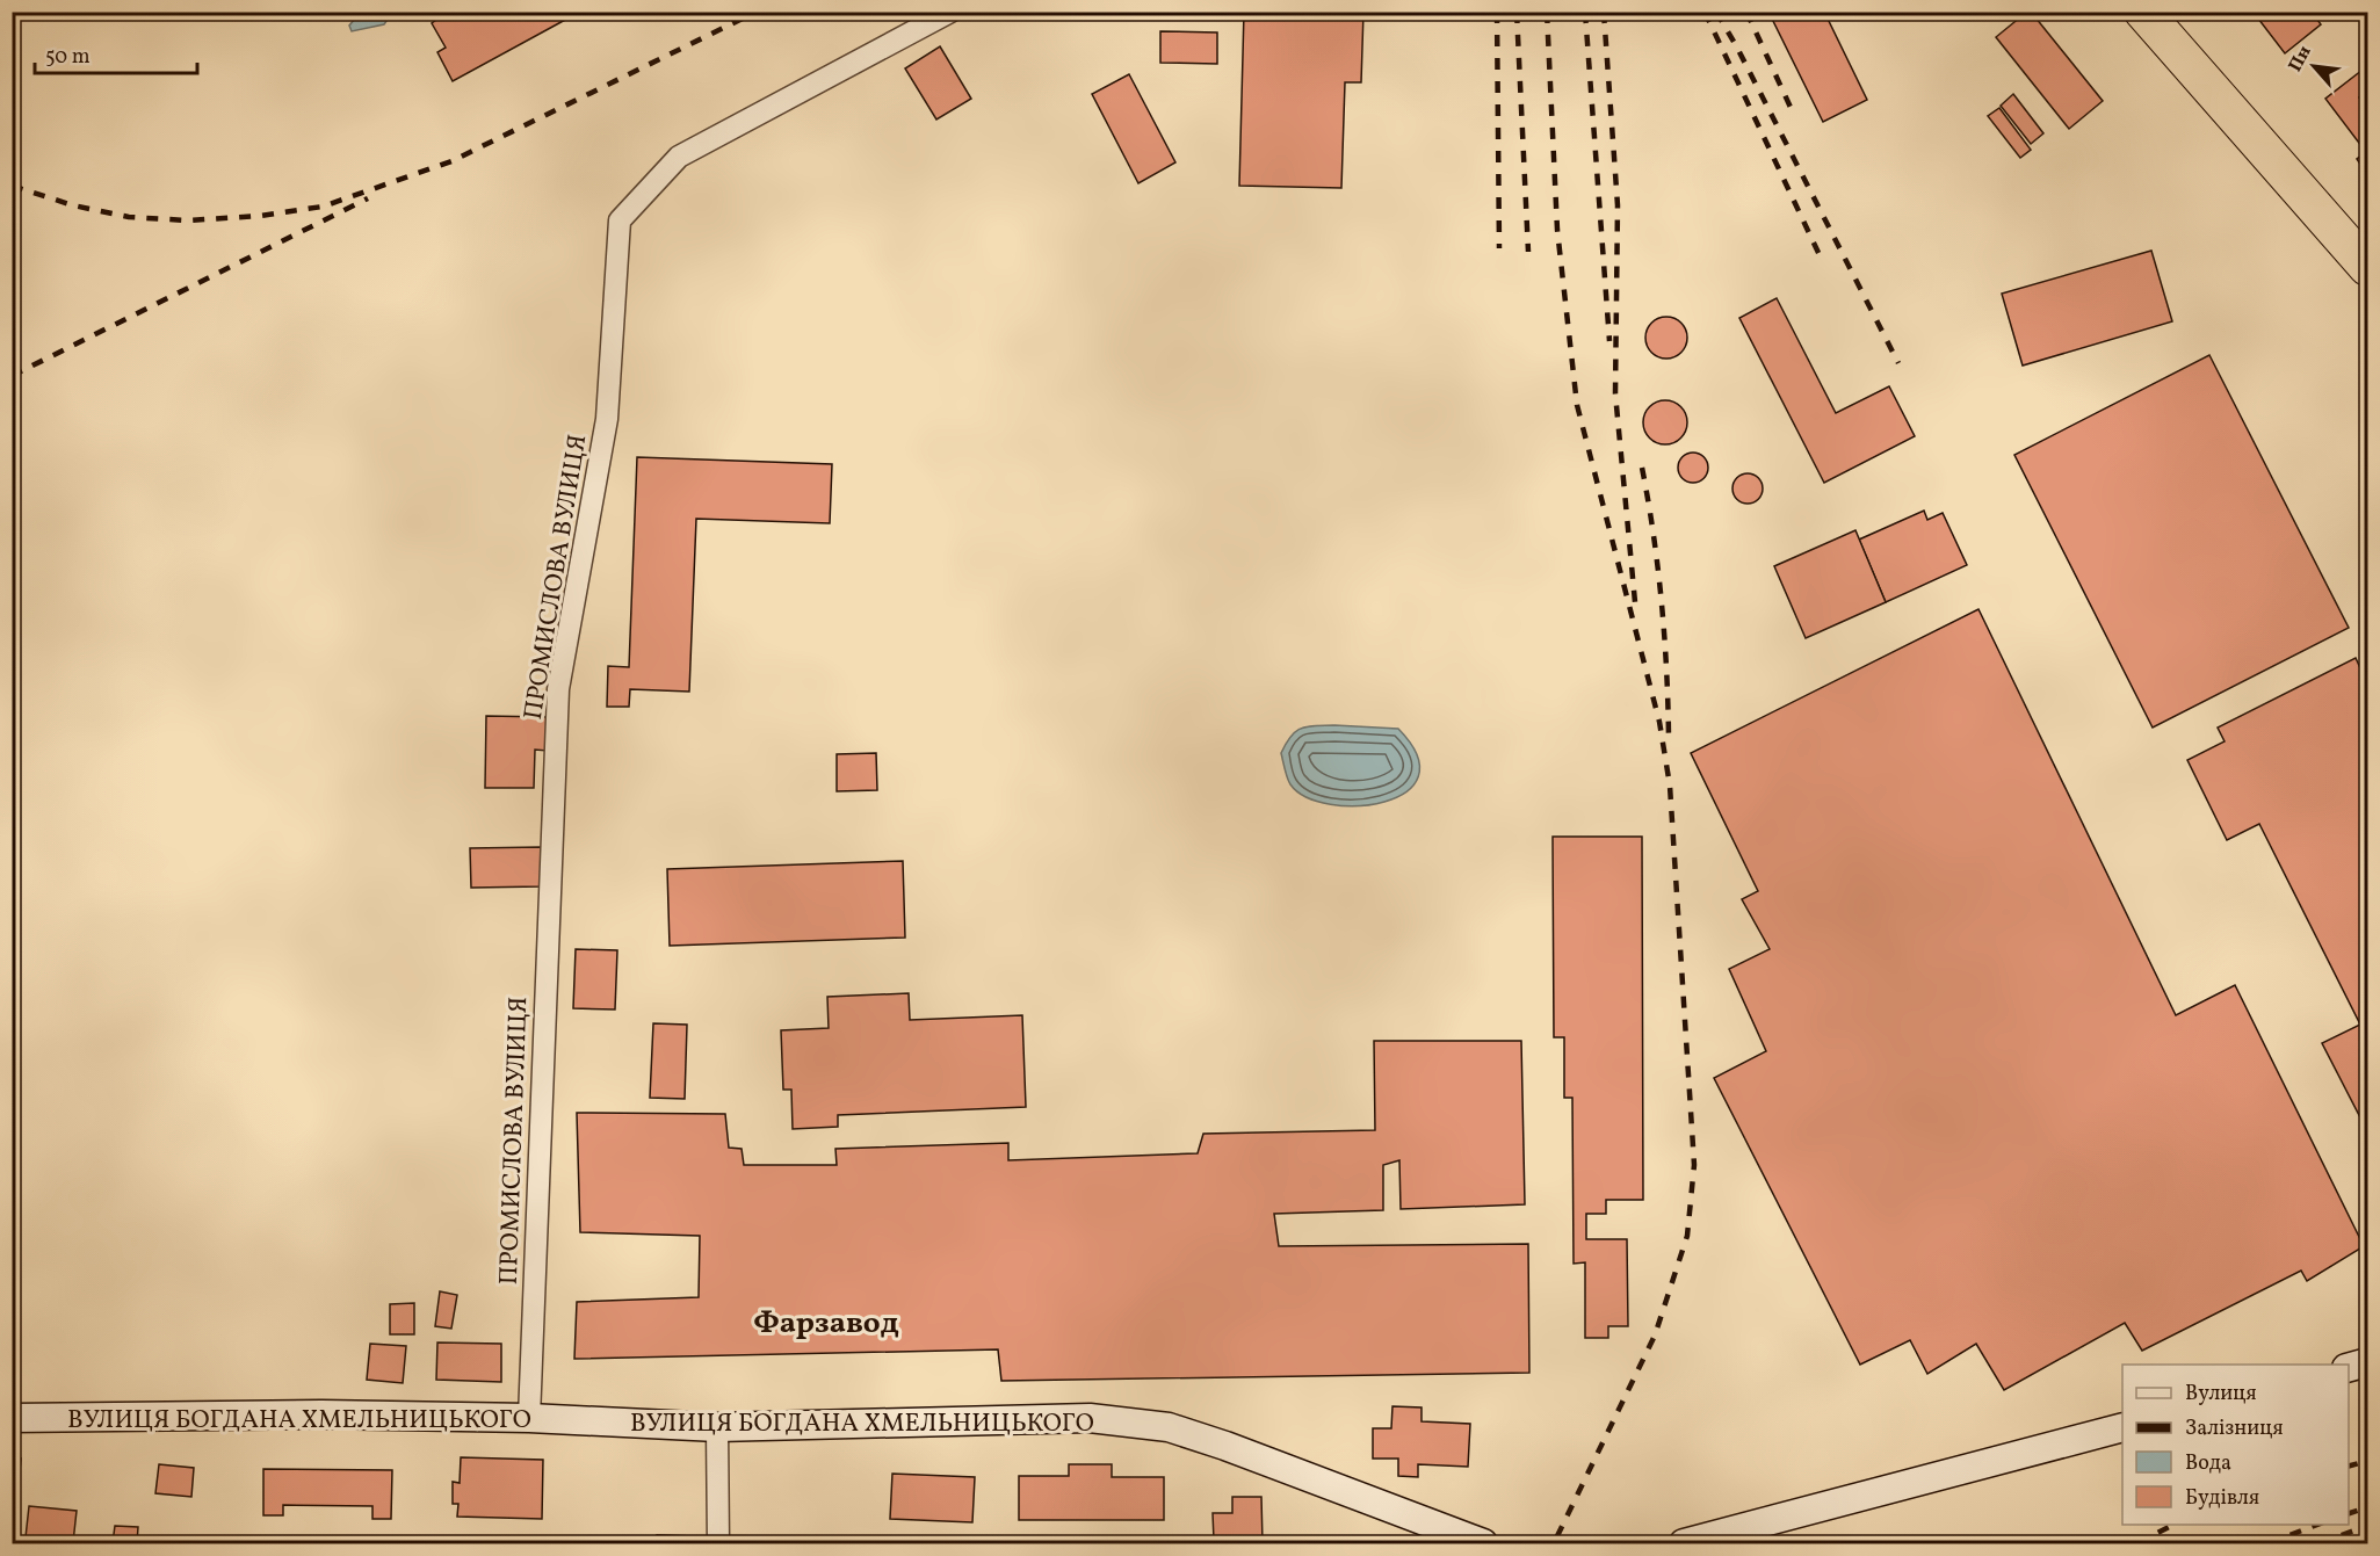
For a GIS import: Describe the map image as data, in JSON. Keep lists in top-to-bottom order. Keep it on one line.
{"streets":{"street":["ПРОМИСЛОВА ВУЛИЦЯ","ВУЛИЦЯ БОГДАНА ХМЕЛЬНИЦЬКОГО"]},"crossings":[["ПРОМИСЛОВА ВУЛИЦЯ","ВУЛИЦЯ БОГДАНА ХМЕЛЬНИЦЬКОГО"]],"districts":["Фарзавод"],"legend":["Вулиця","Залізниця","Вода","Будівля"],"scale_bar":"50 m","north":"top left"}
